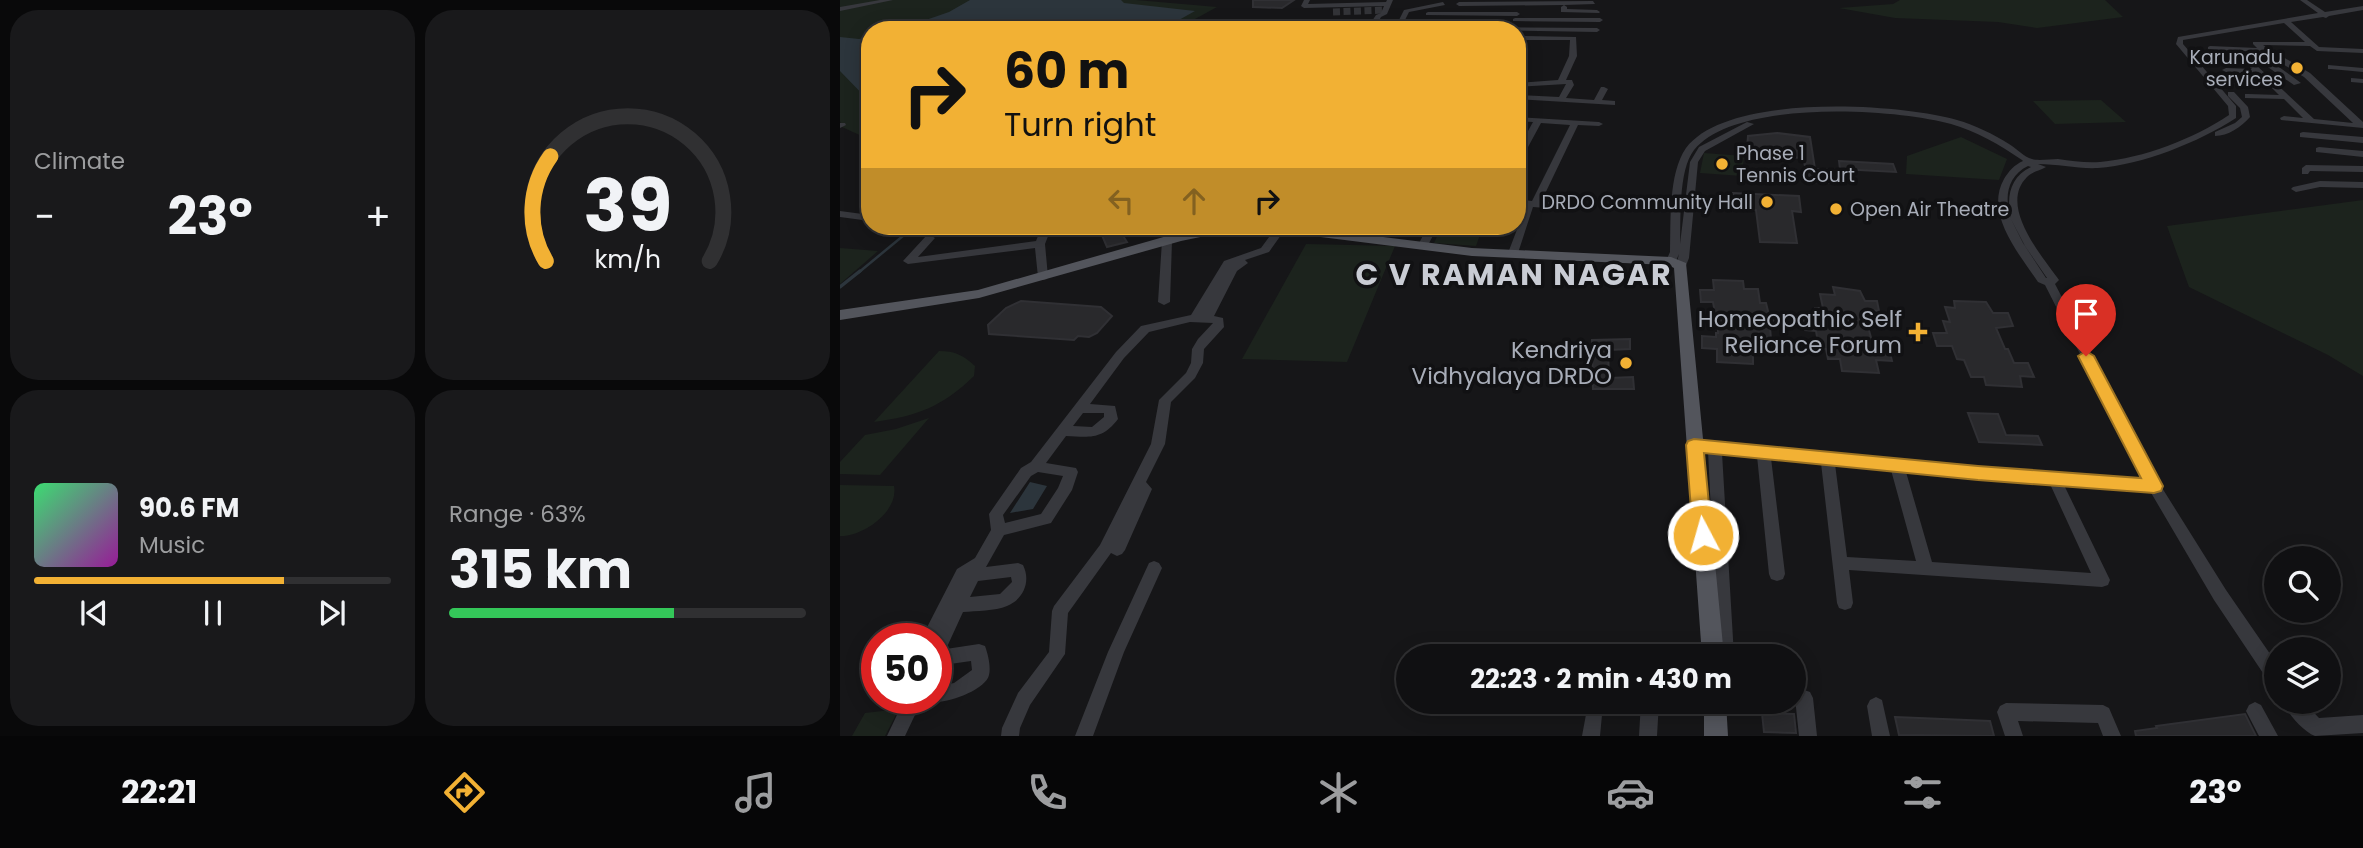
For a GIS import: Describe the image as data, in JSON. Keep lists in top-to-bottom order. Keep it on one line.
{"districts":["C V RAMAN NAGAR"],"places":{"other":["Karunadu services","Phase 1 Tennis Court","DRDO Community Hall","Open Air Theatre","Kendriya Vidhyalaya DRDO"],"health":["Homeopathic Self Reliance Forum"]},"page":{"tile":["Climate",["Range · 63%","315 km"]],"turn":["60 m","Turn right"],"heat":["−","23°","+"],"song":["90.6 FM","Music"],"limit":"50","trip":"22:23 · 2 min · 430 m","tabs":["22:21","23°"],"gauge":["39","km/h"]}}
